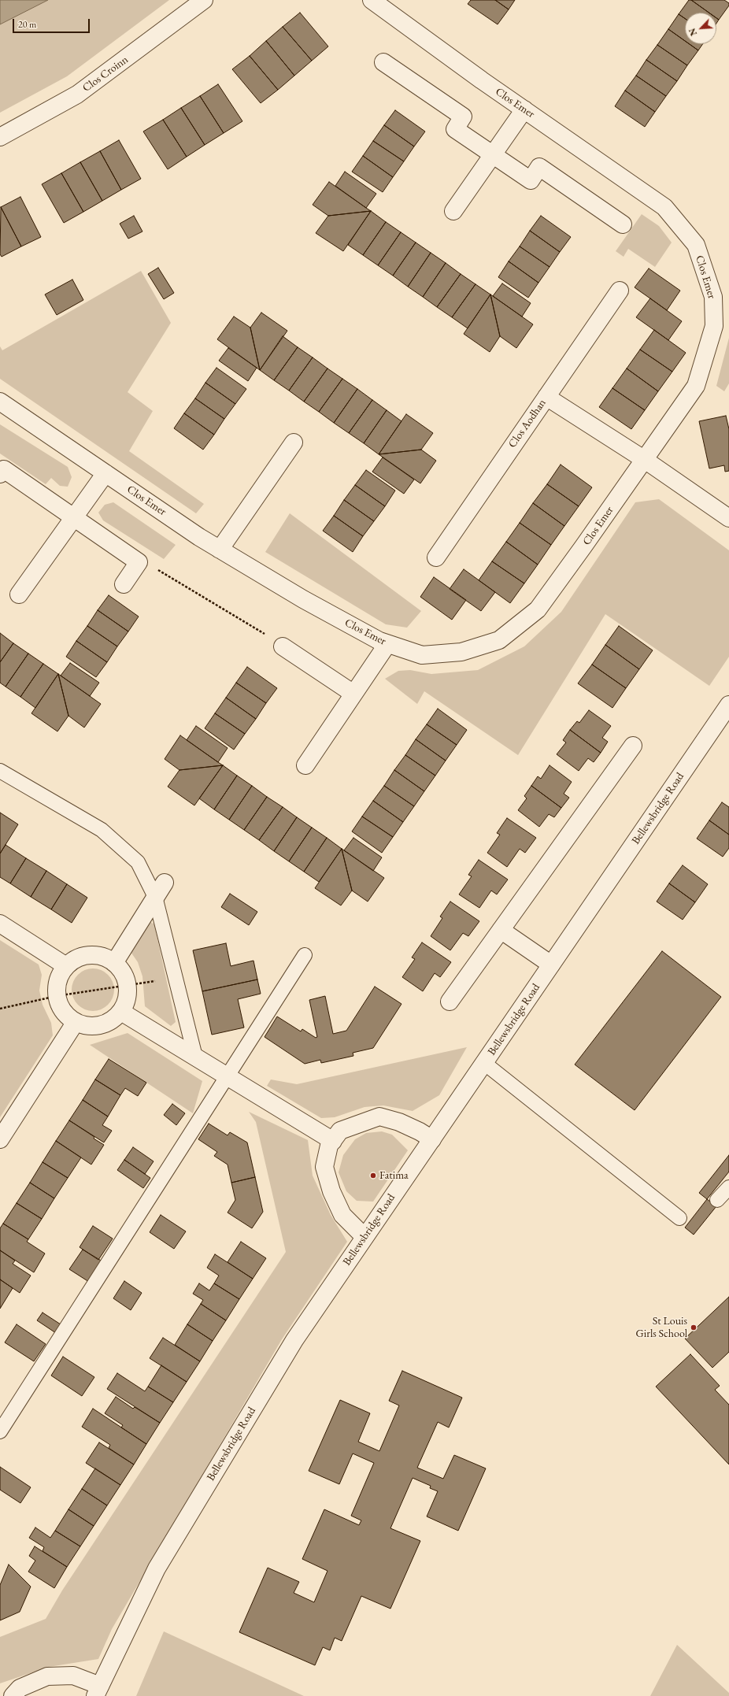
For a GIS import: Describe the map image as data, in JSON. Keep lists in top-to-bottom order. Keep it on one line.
{"streets":{"street":["Clos Croinn","Clos Emer","Clos Aodhan","Bellewsbridge Road"]},"places":["Fatima","St Louis Girls School"],"scale_bar":"20 m","north":"bottom left"}
